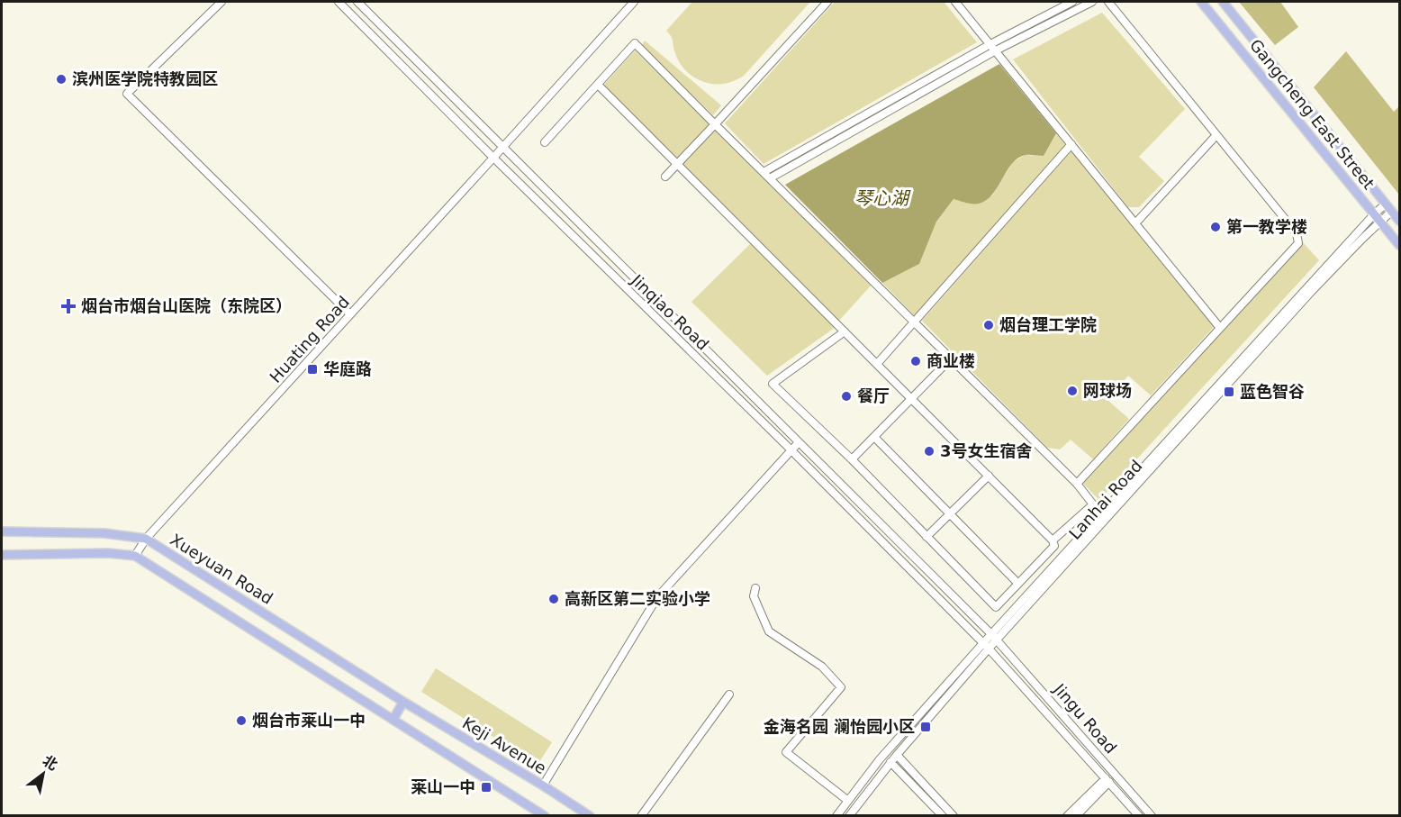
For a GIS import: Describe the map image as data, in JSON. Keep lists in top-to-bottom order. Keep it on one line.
{"streets":{"main road":["Gangcheng East Street","Xueyuan Road","Keji Avenue"],"street":["Jinqiao Road","Huating Road","Lanhai Road","Jingu Road"]},"crossings":[["Gangcheng East Street","Lanhai Road"],["Jinqiao Road","Huating Road"],["Jinqiao Road","Lanhai Road"],["Jinqiao Road","Jingu Road"],["Huating Road","Xueyuan Road"],["Lanhai Road","Jingu Road"],["Xueyuan Road","Keji Avenue"]],"water":["琴心湖"],"places":{"other":["滨州医学院特教园区","第一教学楼","烟台理工学院","商业楼","网球场","餐厅","3号女生宿舍","高新区第二实验小学","烟台市莱山一中"],"health":["烟台市烟台山医院（东院区）"],"transit":["华庭路","蓝色智谷","金海名园 澜怡园小区","莱山一中"]},"north":"top right"}
